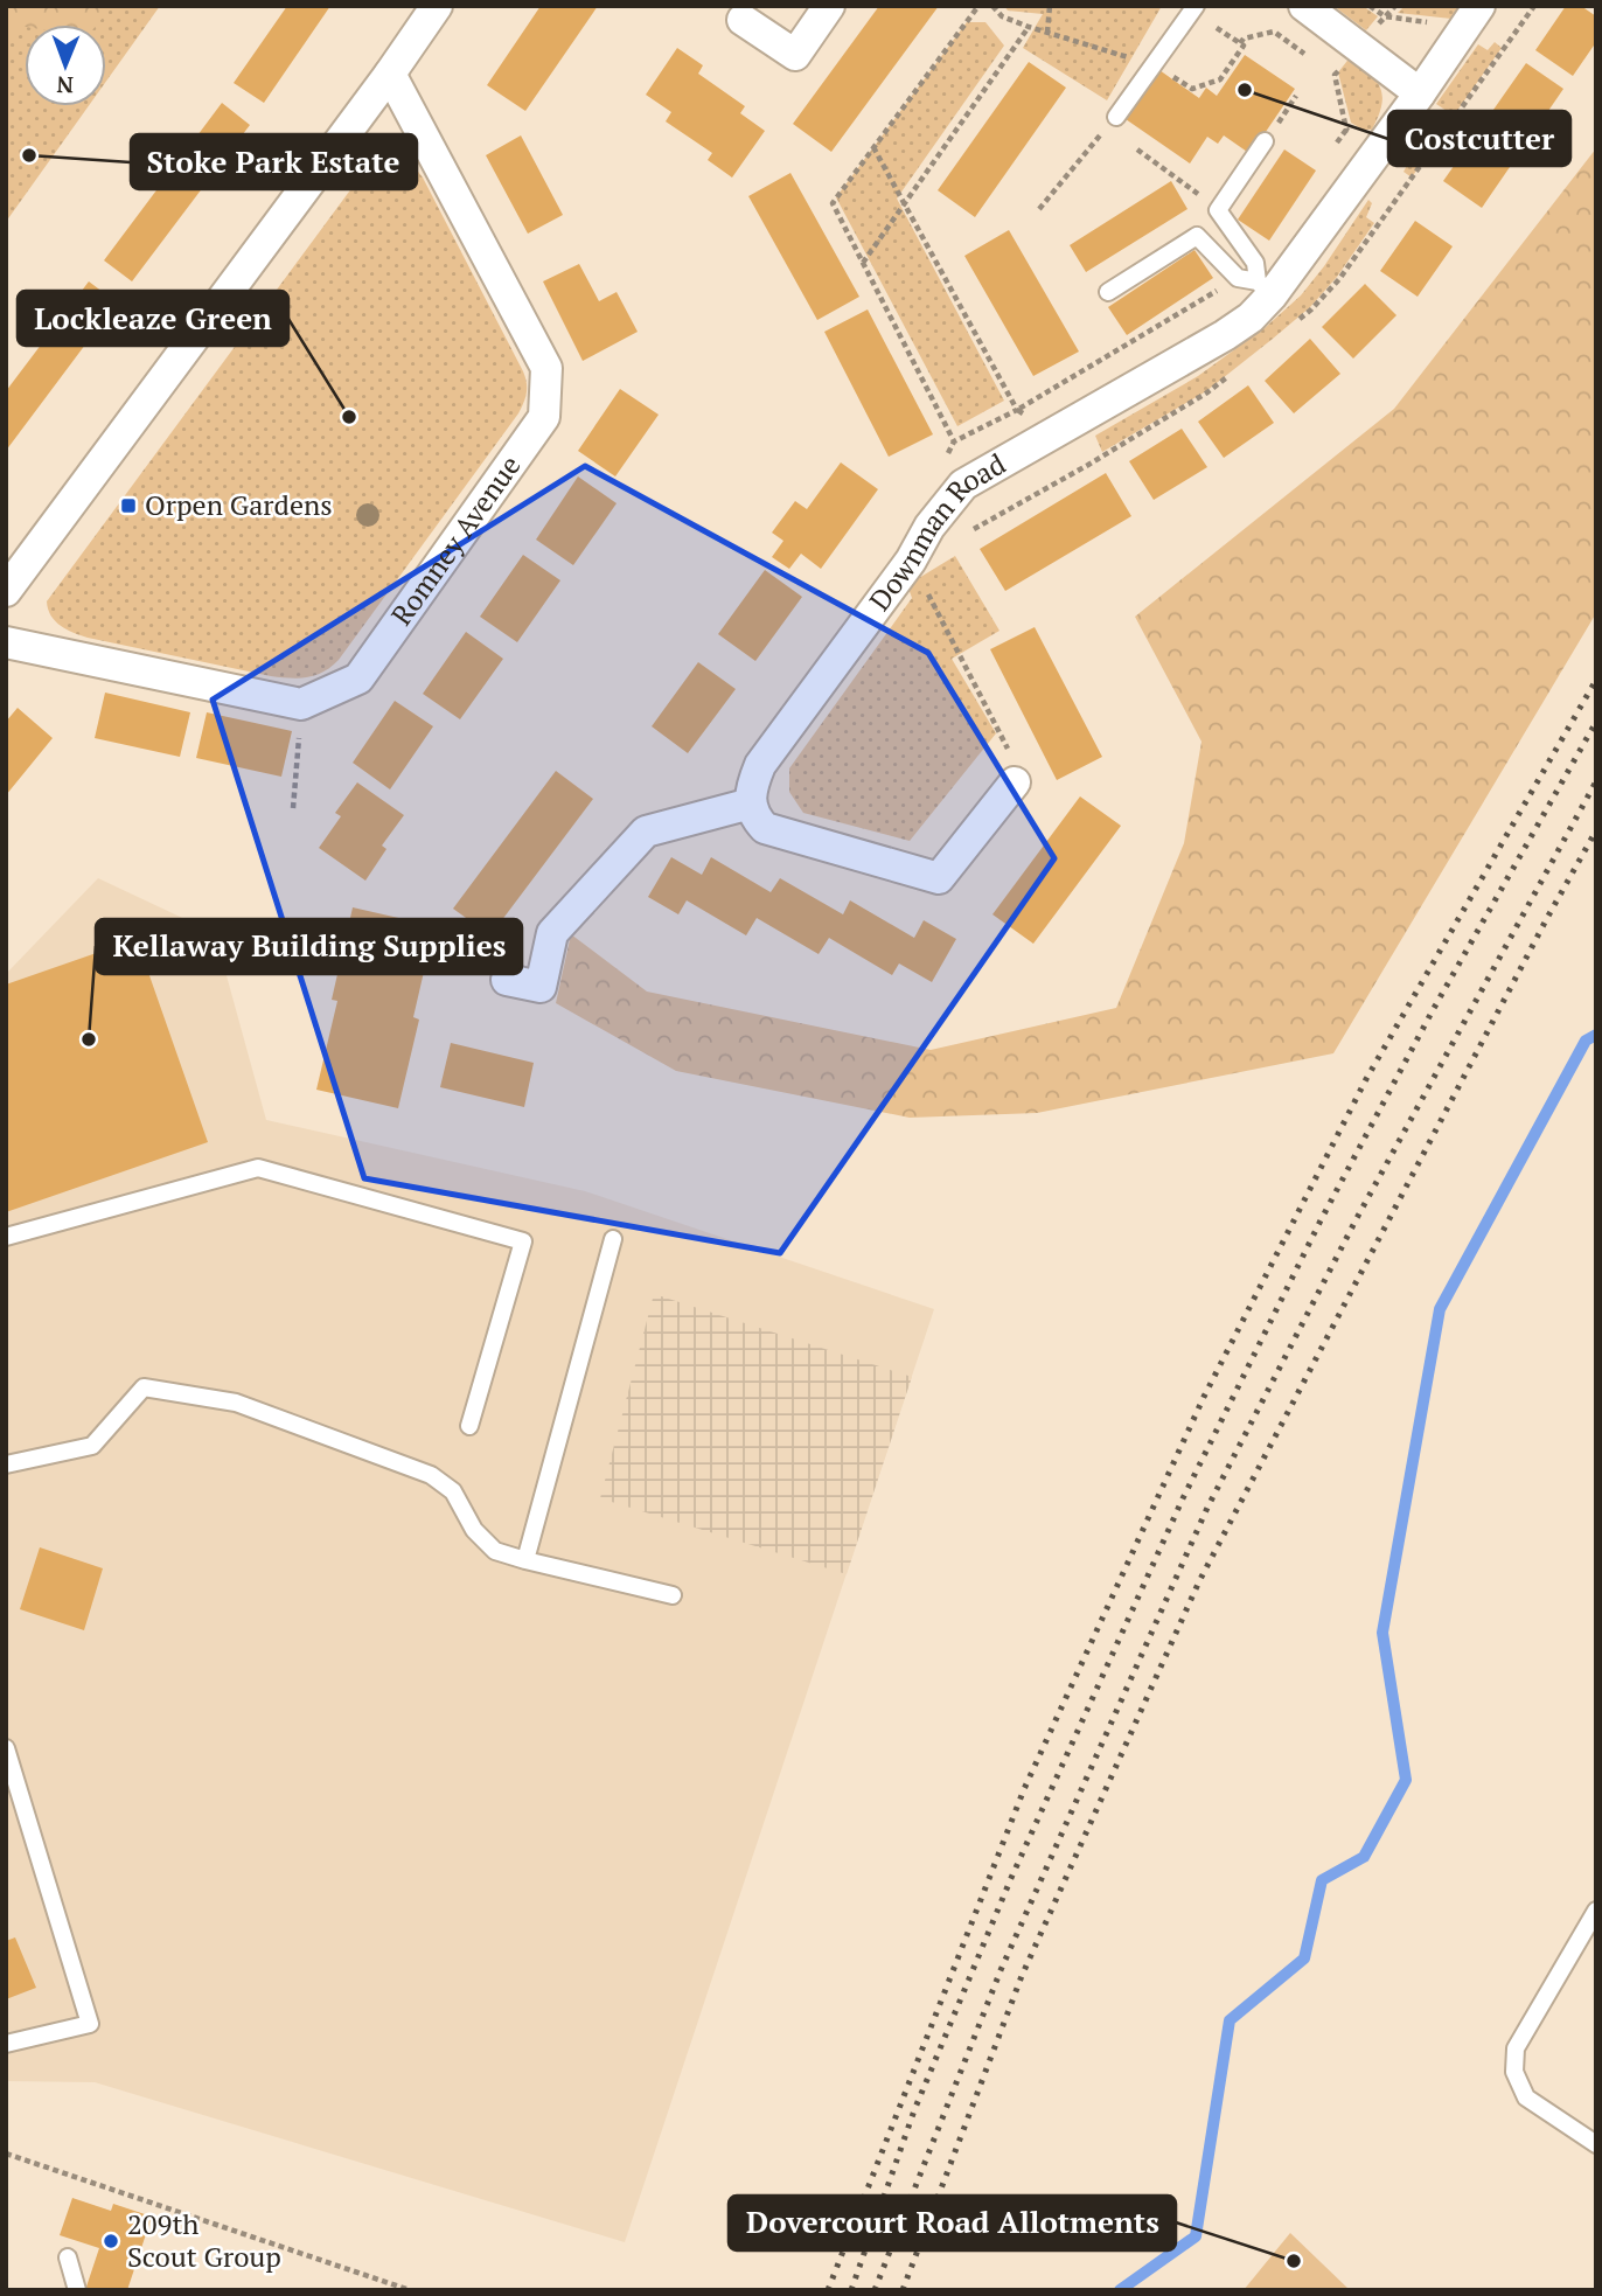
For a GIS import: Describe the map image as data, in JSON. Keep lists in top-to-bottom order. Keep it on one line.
{"streets":{"street":["Downman Road","Romney Avenue"]},"places":{"other":["Costcutter","Stoke Park Estate","Lockleaze Green","Kellaway Building Supplies","209th Scout Group","Dovercourt Road Allotments"],"transit":["Orpen Gardens"]},"north":"bottom"}
